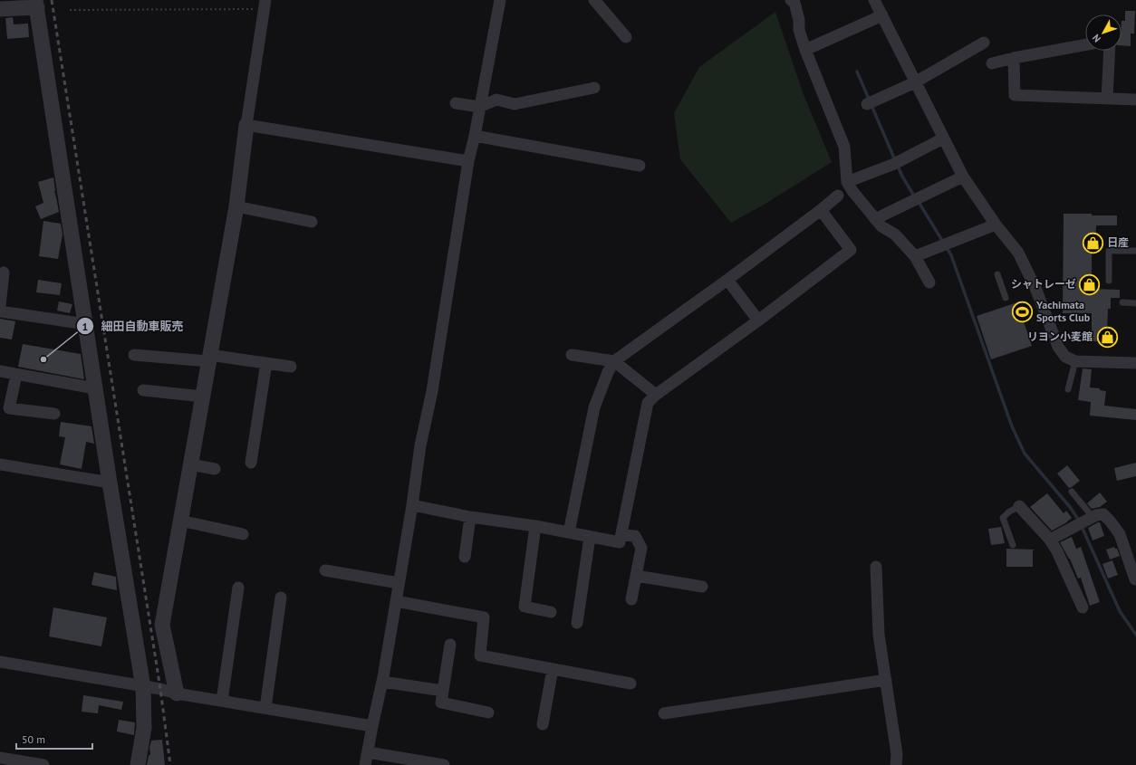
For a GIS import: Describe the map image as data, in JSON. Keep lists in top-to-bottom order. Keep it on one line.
{"places":{"shop":["日産","シャトレーゼ","リヨン小麦館"],"sports":["Yachimata Sports Club"],"other":["細田自動車販売"]},"scale_bar":"50 m","north":"bottom left"}
